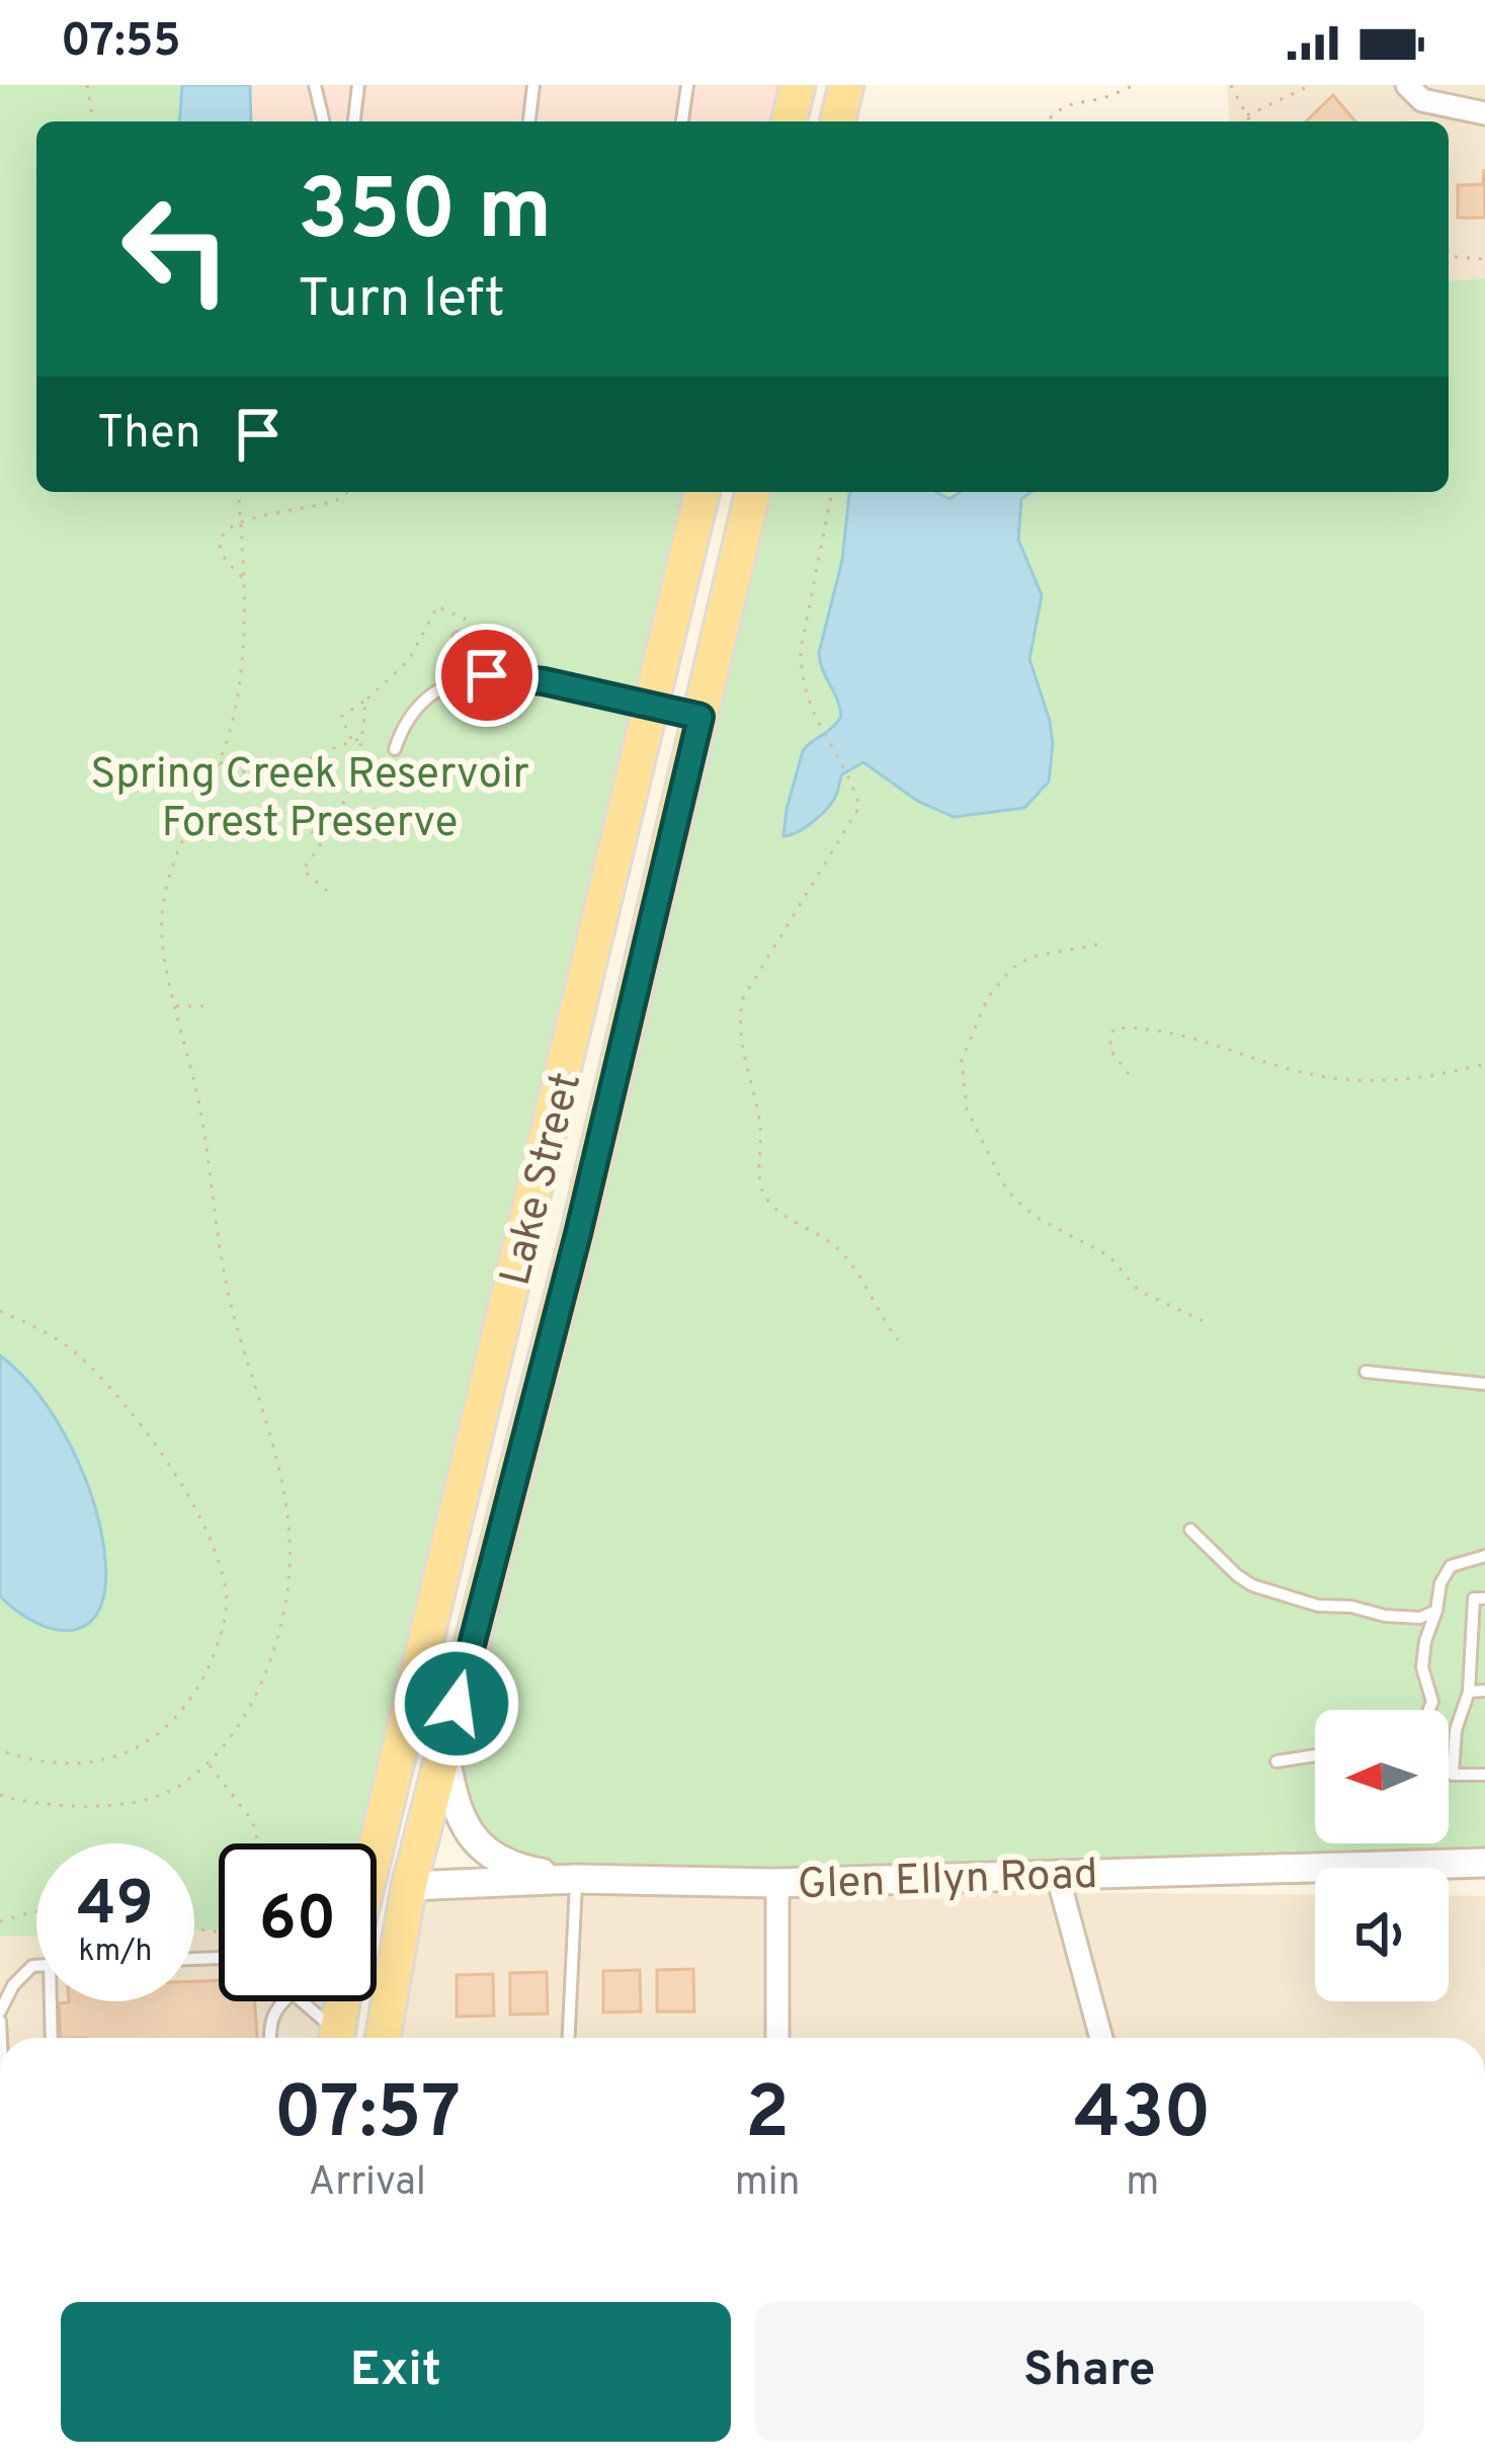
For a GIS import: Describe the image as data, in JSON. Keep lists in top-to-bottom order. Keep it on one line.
{"streets":{"main road":["Lake Street"],"street":["Glen Ellyn Road"]},"crossings":[["Lake Street","Glen Ellyn Road"]],"parks":["Spring Creek Reservoir Forest Preserve"],"north":"left","page":{"status":"07:55","turn":["350 m","Turn left"],"then":"Then","speed":"49 km/h","limit":"60","eta":["07:57","Arrival","2","min","430","m"],"buttons":["Exit","Share"]}}
